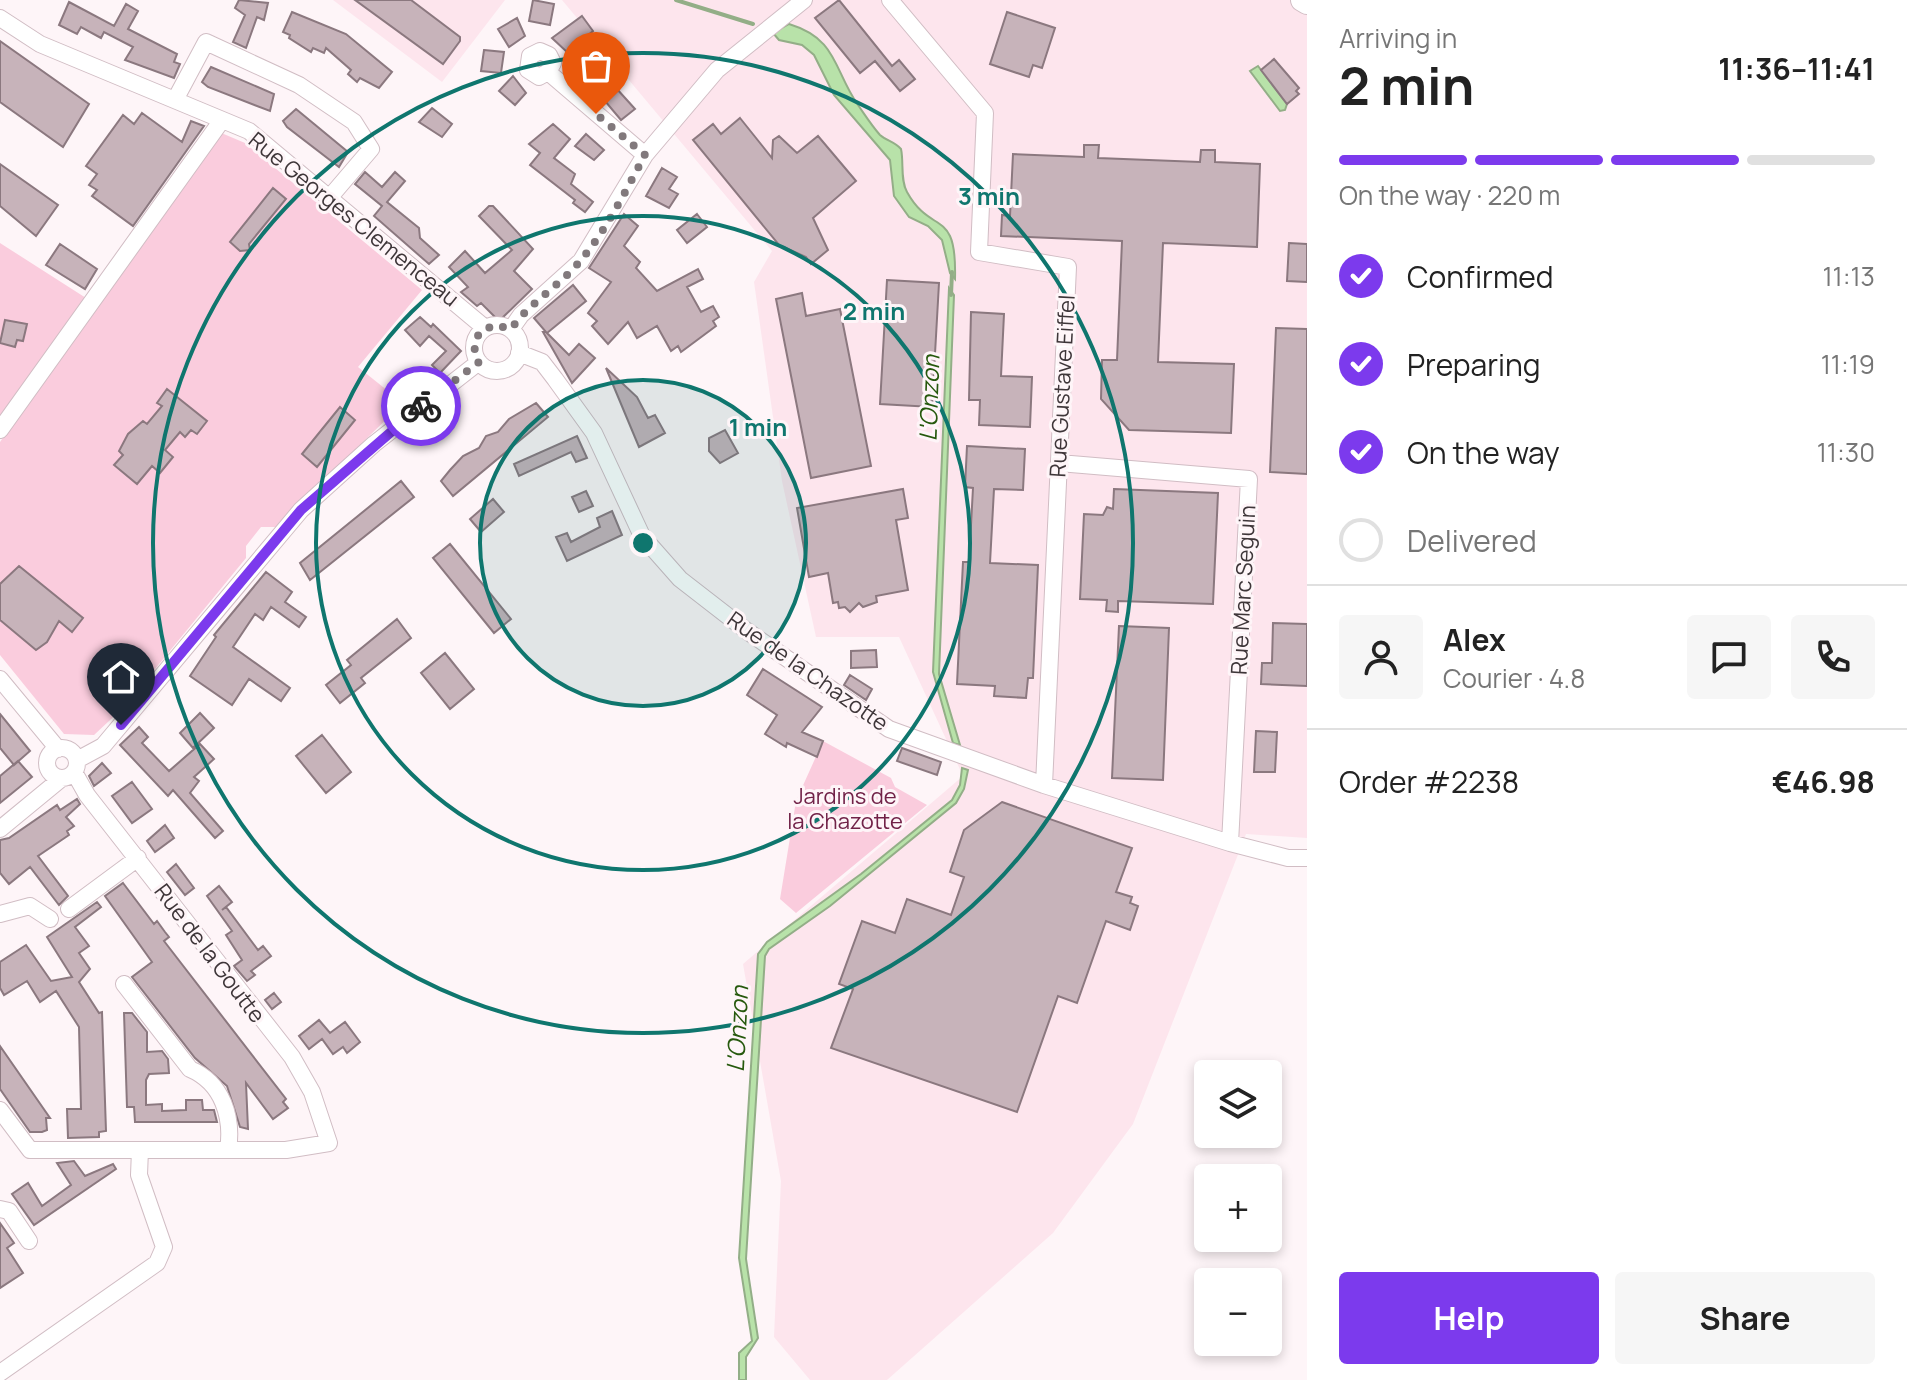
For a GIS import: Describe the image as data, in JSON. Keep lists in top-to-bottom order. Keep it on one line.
{"streets":{"street":["Rue Georges Clemenceau","Rue Gustave Eiffel","Rue Marc Seguin","Rue de la Chazotte","Rue de la Goutte"]},"crossings":[["Rue Georges Clemenceau","Rue de la Chazotte"],["Rue Gustave Eiffel","Rue Marc Seguin"],["Rue Gustave Eiffel","Rue de la Chazotte"],["Rue Marc Seguin","Rue de la Chazotte"]],"water":["L'Onzon"],"parks":["Jardins de la Chazotte"],"page":{"heading":["2 min","Arriving in","11:36–11:41"],"panel":["Alex","Courier · 4.8","Order #2238","€46.98"],"bar":"On the way · 220 m","list":[["Confirmed","11:13"],["Preparing","11:19"],["On the way","11:30"],"Delivered"],"map_buttons":["+","−"],"buttons":["Help","Share"]},"rings":["3 min","2 min","1 min"]}
